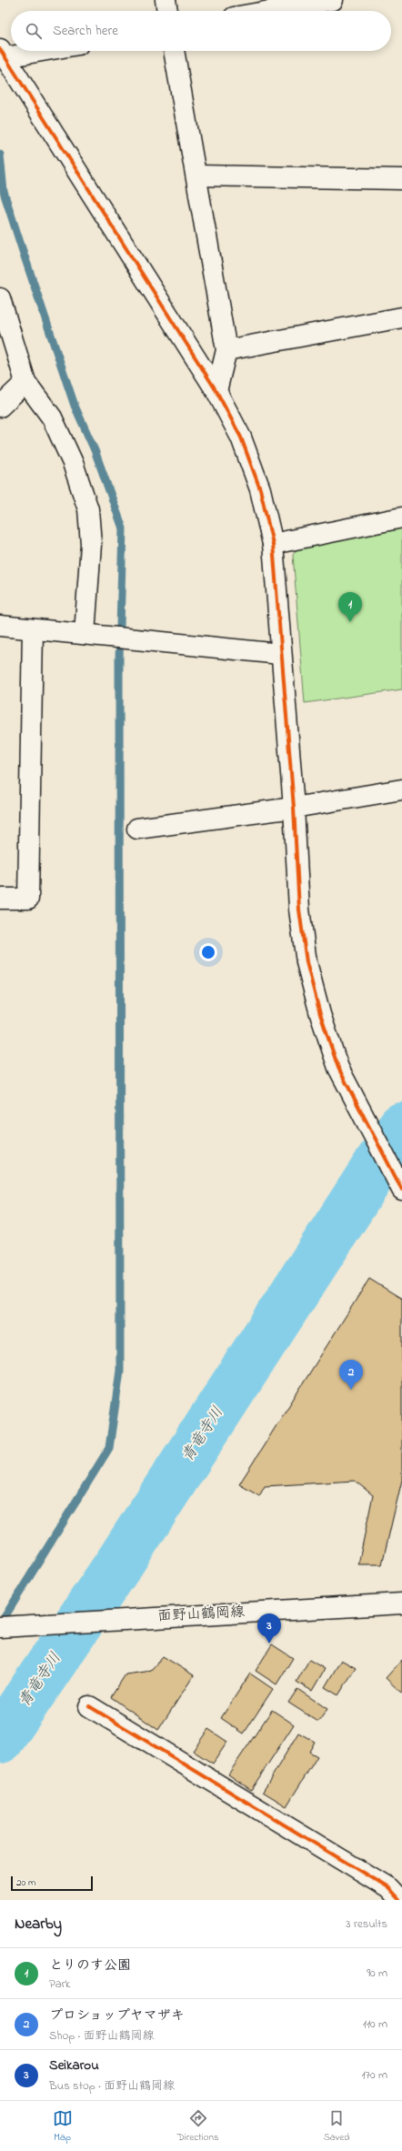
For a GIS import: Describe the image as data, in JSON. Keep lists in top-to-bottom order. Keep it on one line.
{"streets":{"street":["面野山鶴岡線"]},"water":["青竜寺川"],"scale_bar":"20 m","page":{"search":"Search here","pins":["1","2","3"],"scale":"20 m","heading":["Nearby","3 results"],"list":[{"mark":"1","name":"とりのす公園","note":"Park","value":"90 m"},{"mark":"2","name":"プロショップヤマザキ","note":"Shop · 面野山鶴岡線","value":"110 m"},{"mark":"3","name":"Seikarou","note":"Bus stop · 面野山鶴岡線","value":"170 m"}],"nav":["Map","Directions","Saved"]}}
